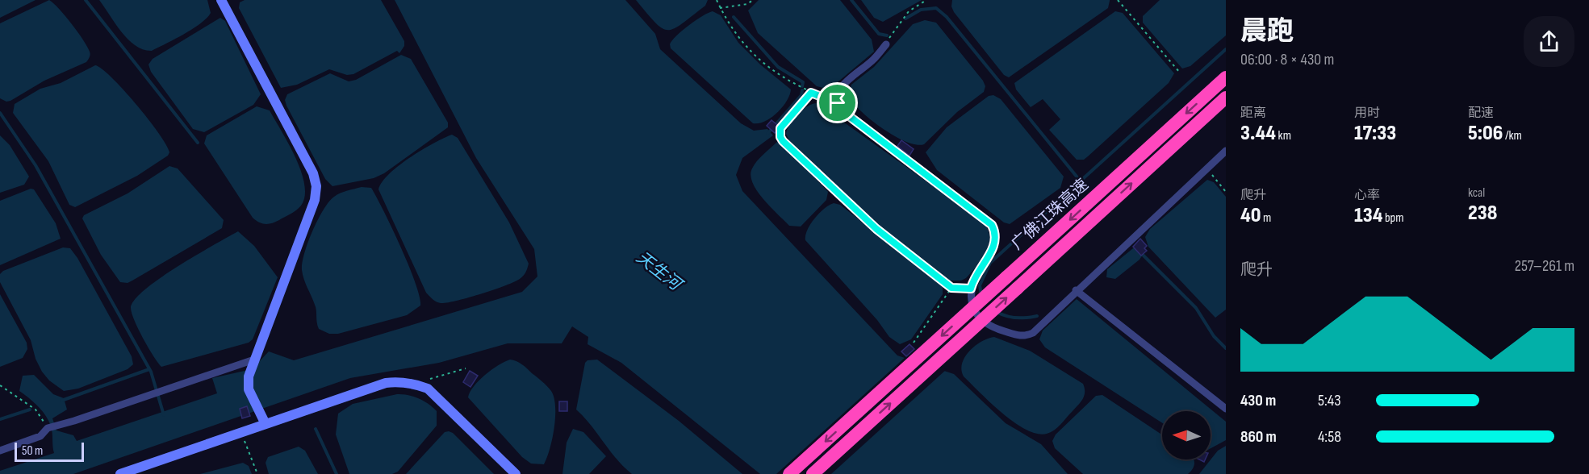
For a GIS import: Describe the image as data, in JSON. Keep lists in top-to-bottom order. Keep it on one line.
{"streets":{"highway":["广佛江珠高速"]},"water":["天生河"],"scale_bar":"50 m","north":"left","page":{"heading":["晨跑","06:00 · 8 × 430 m"],"stats":[["距离","3.44 km"],["用时","17:33"],["配速","5:06 /km"],["爬升","40 m"],["心率","134 bpm"],["kcal","238"]],"chart":["爬升","257–261 m"],"list":[{"name":"430 m","note":"5:43"},{"name":"860 m","note":"4:58"}],"scale":"50 m"}}
